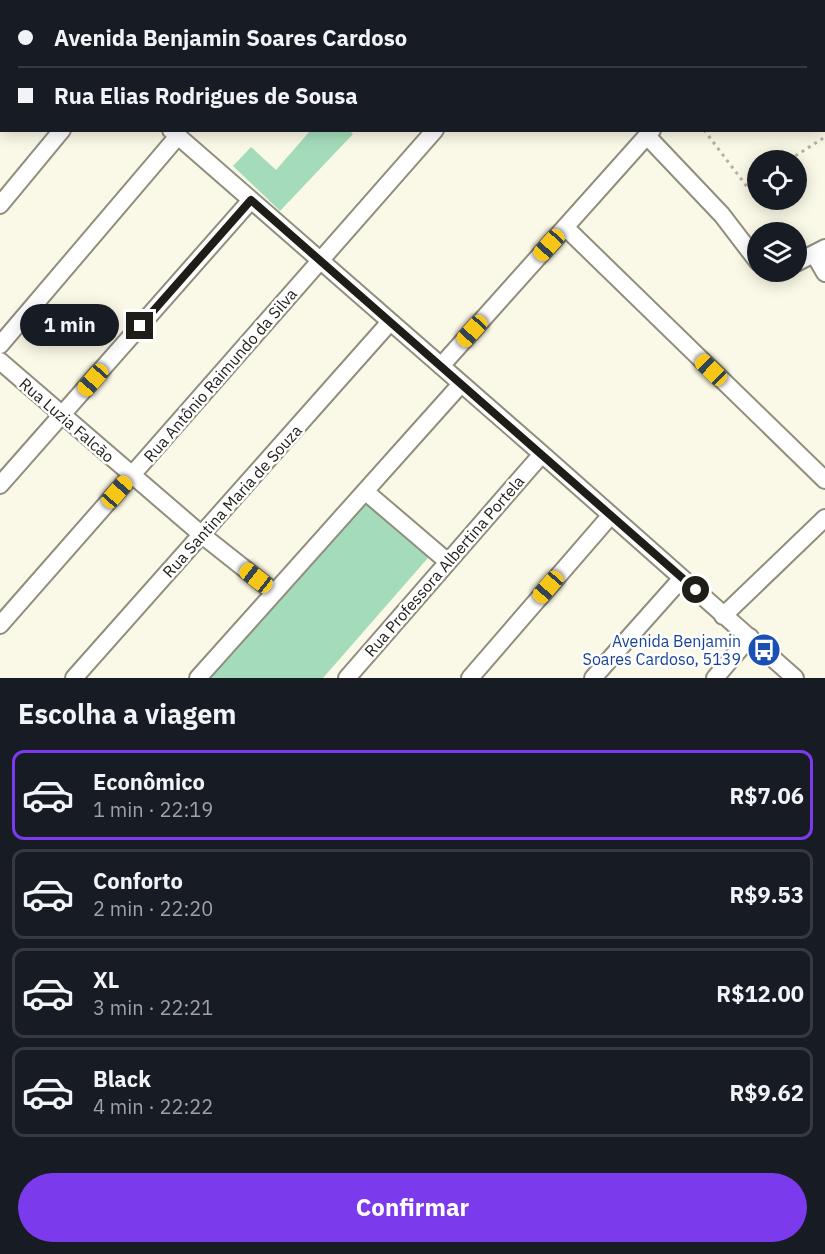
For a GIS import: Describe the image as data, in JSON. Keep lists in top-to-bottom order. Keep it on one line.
{"streets":{"street":["Rua Antônio Raimundo da Silva","Rua Luzia Falcão","Rua Santina Maria de Souza","Rua Professora Albertina Portela"]},"crossings":[["Rua Antônio Raimundo da Silva","Rua Luzia Falcão"],["Rua Luzia Falcão","Rua Santina Maria de Souza"]],"places":{"bus stop":["Avenida Benjamin Soares Cardoso, 5139"]},"page":{"banner":["Avenida Benjamin Soares Cardoso","Rua Elias Rodrigues de Sousa"],"bubble":"1 min","heading":"Escolha a viagem","list":[{"name":"Econômico","note":"1 min · 22:19","value":"R$7.06"},{"name":"Conforto","note":"2 min · 22:20","value":"R$9.53"},{"name":"XL","note":"3 min · 22:21","value":"R$12.00"},{"name":"Black","note":"4 min · 22:22","value":"R$9.62"}],"buttons":"Confirmar"}}
